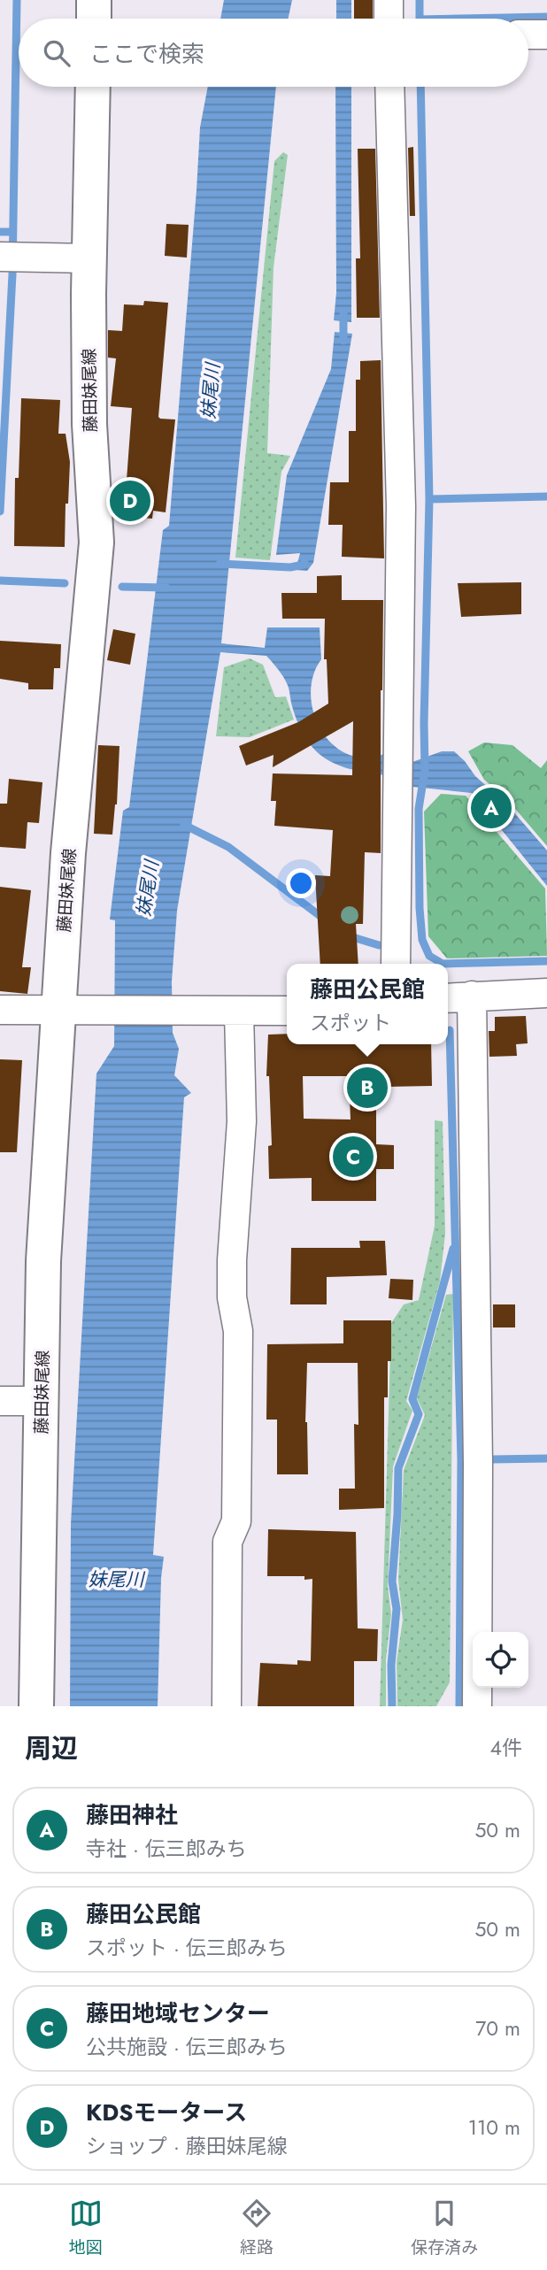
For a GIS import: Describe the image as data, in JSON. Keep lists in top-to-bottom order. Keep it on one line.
{"streets":{"main road":["藤田妹尾線"]},"water":["妹尾川"],"page":{"search":"ここで検索","pins":["D","A","B","C"],"popup":["藤田公民館","スポット"],"heading":["周辺","4件"],"list":[{"mark":"A","name":"藤田神社","note":"寺社 · 伝三郎みち","value":"50 m"},{"mark":"B","name":"藤田公民館","note":"スポット · 伝三郎みち","value":"50 m"},{"mark":"C","name":"藤田地域センター","note":"公共施設 · 伝三郎みち","value":"70 m"},{"mark":"D","name":"KDSモータース","note":"ショップ · 藤田妹尾線","value":"110 m"}],"nav":["地図","経路","保存済み"]}}
